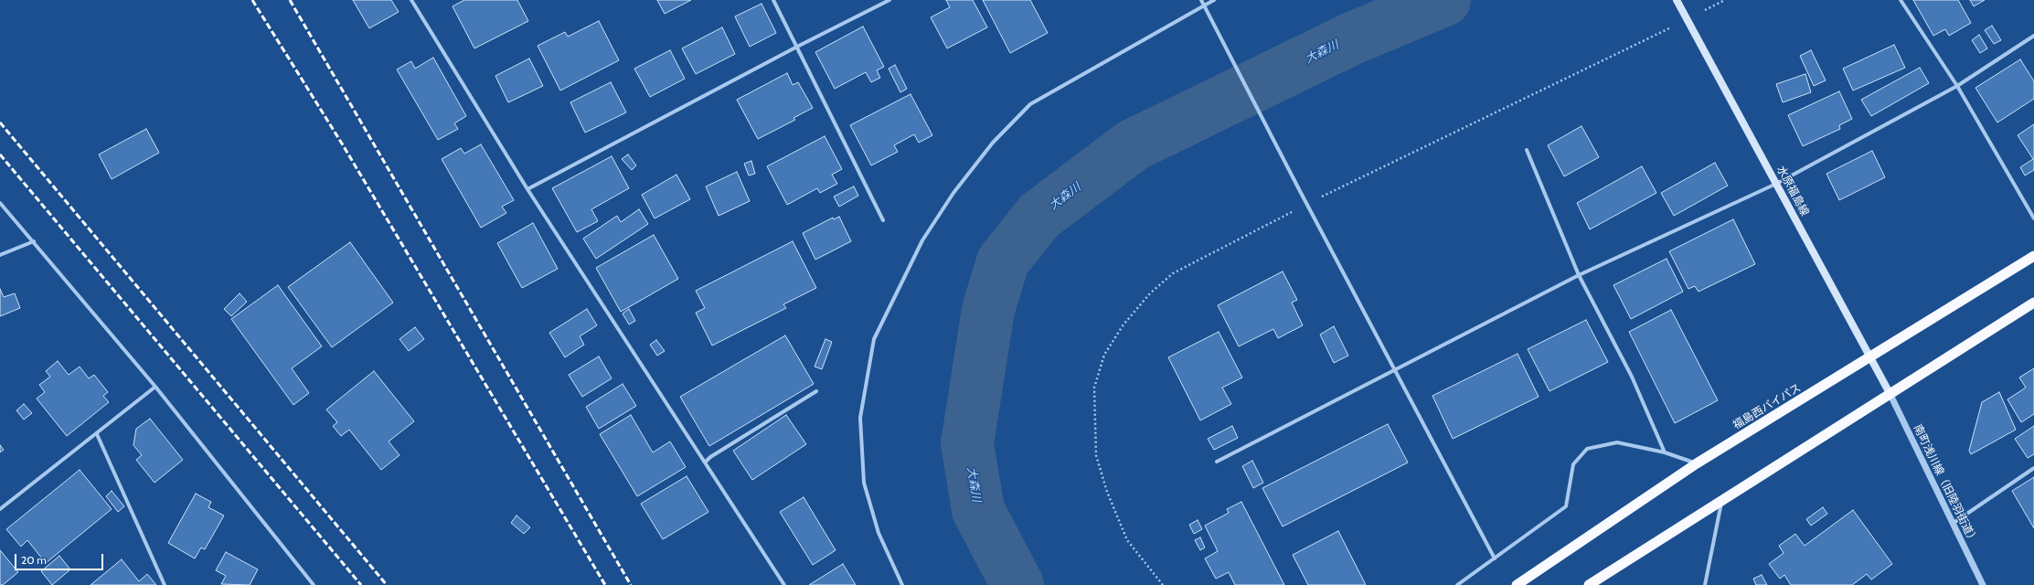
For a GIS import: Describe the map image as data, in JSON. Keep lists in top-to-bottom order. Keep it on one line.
{"streets":{"highway":["福島西バイパス"],"main road":["水原福島線"],"street":["南町浅川線（旧陸羽街道）"]},"crossings":[["水原福島線","福島西バイパス"],["水原福島線","南町浅川線（旧陸羽街道）"]],"water":["大森川"],"scale_bar":"20 m"}
